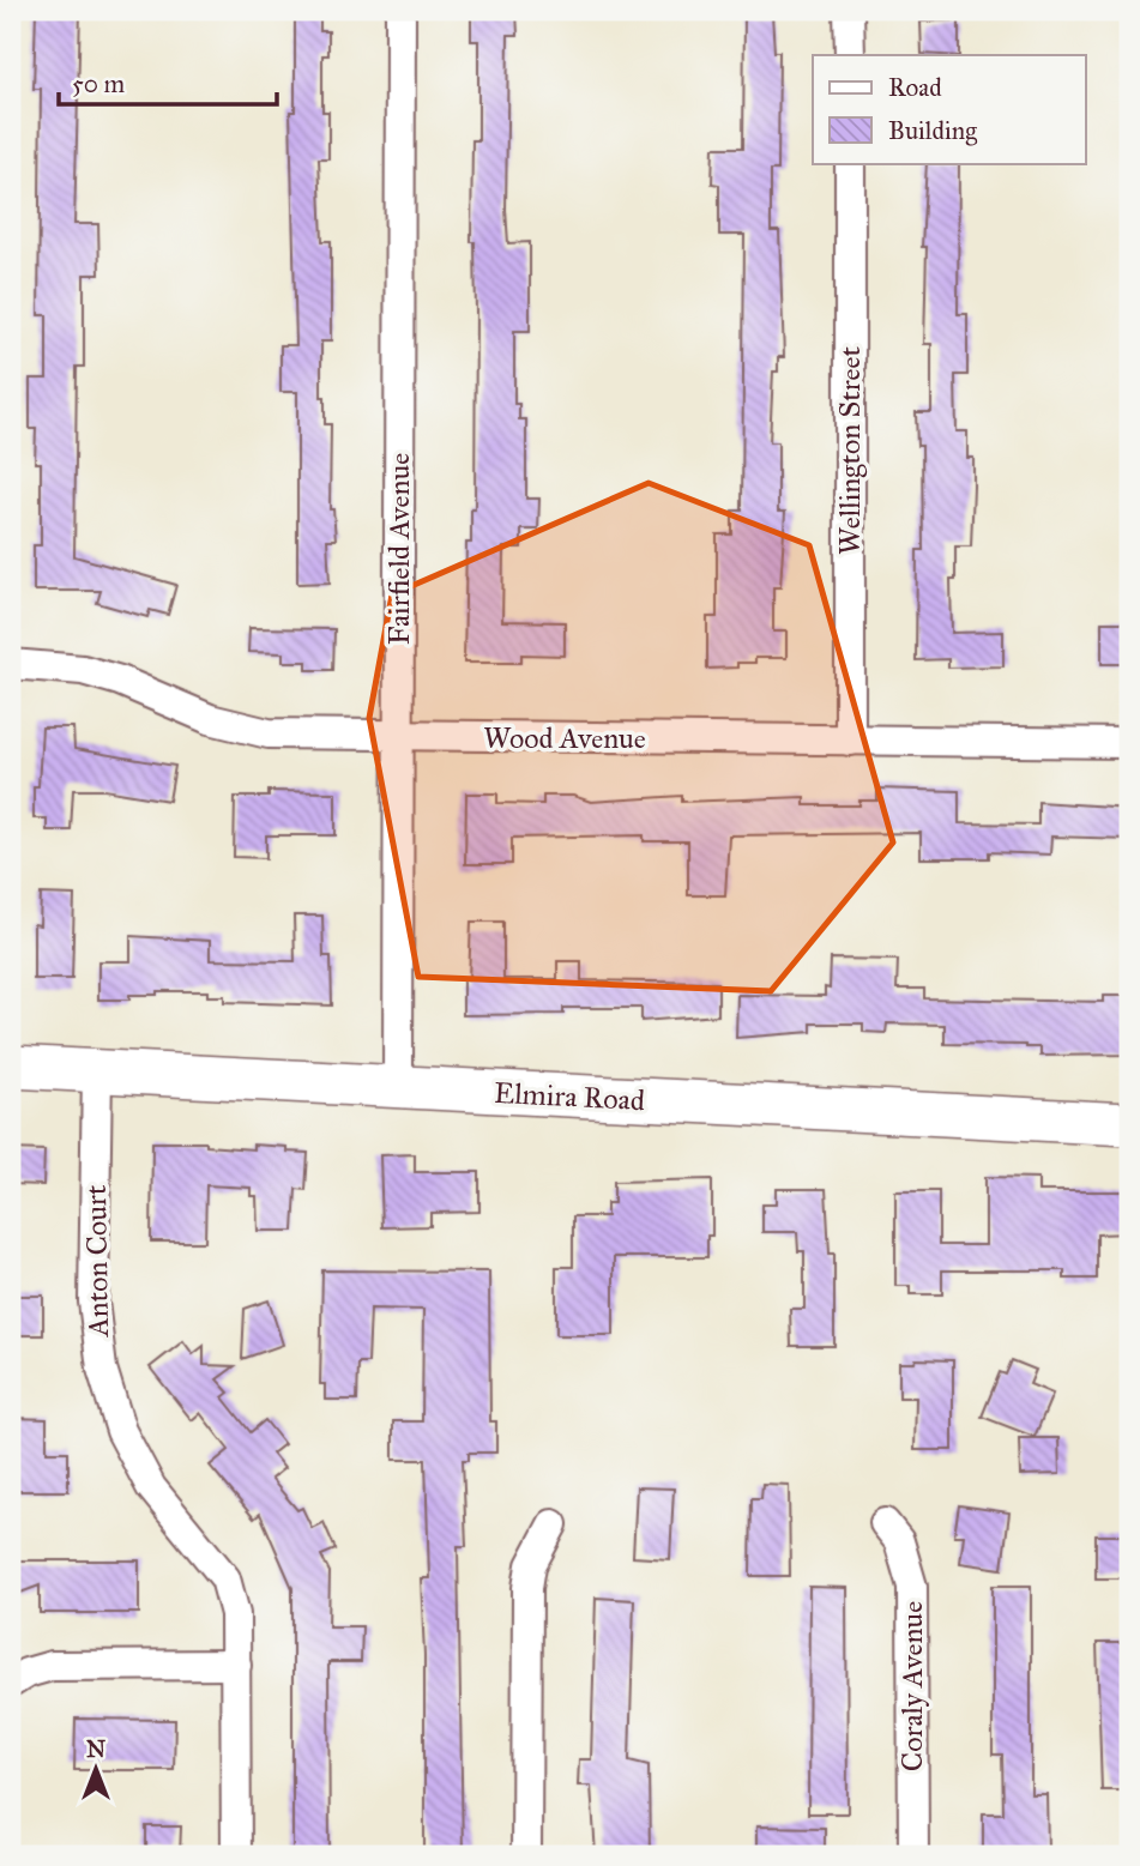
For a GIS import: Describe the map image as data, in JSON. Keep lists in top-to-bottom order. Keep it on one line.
{"streets":{"street":["Wellington Street","Fairfield Avenue","Wood Avenue","Elmira Road","Anton Court","Coraly Avenue"]},"crossings":[["Wellington Street","Wood Avenue"],["Fairfield Avenue","Wood Avenue"],["Fairfield Avenue","Elmira Road"],["Elmira Road","Anton Court"]],"legend":["Road","Building"],"scale_bar":"50 m","north":"top"}
